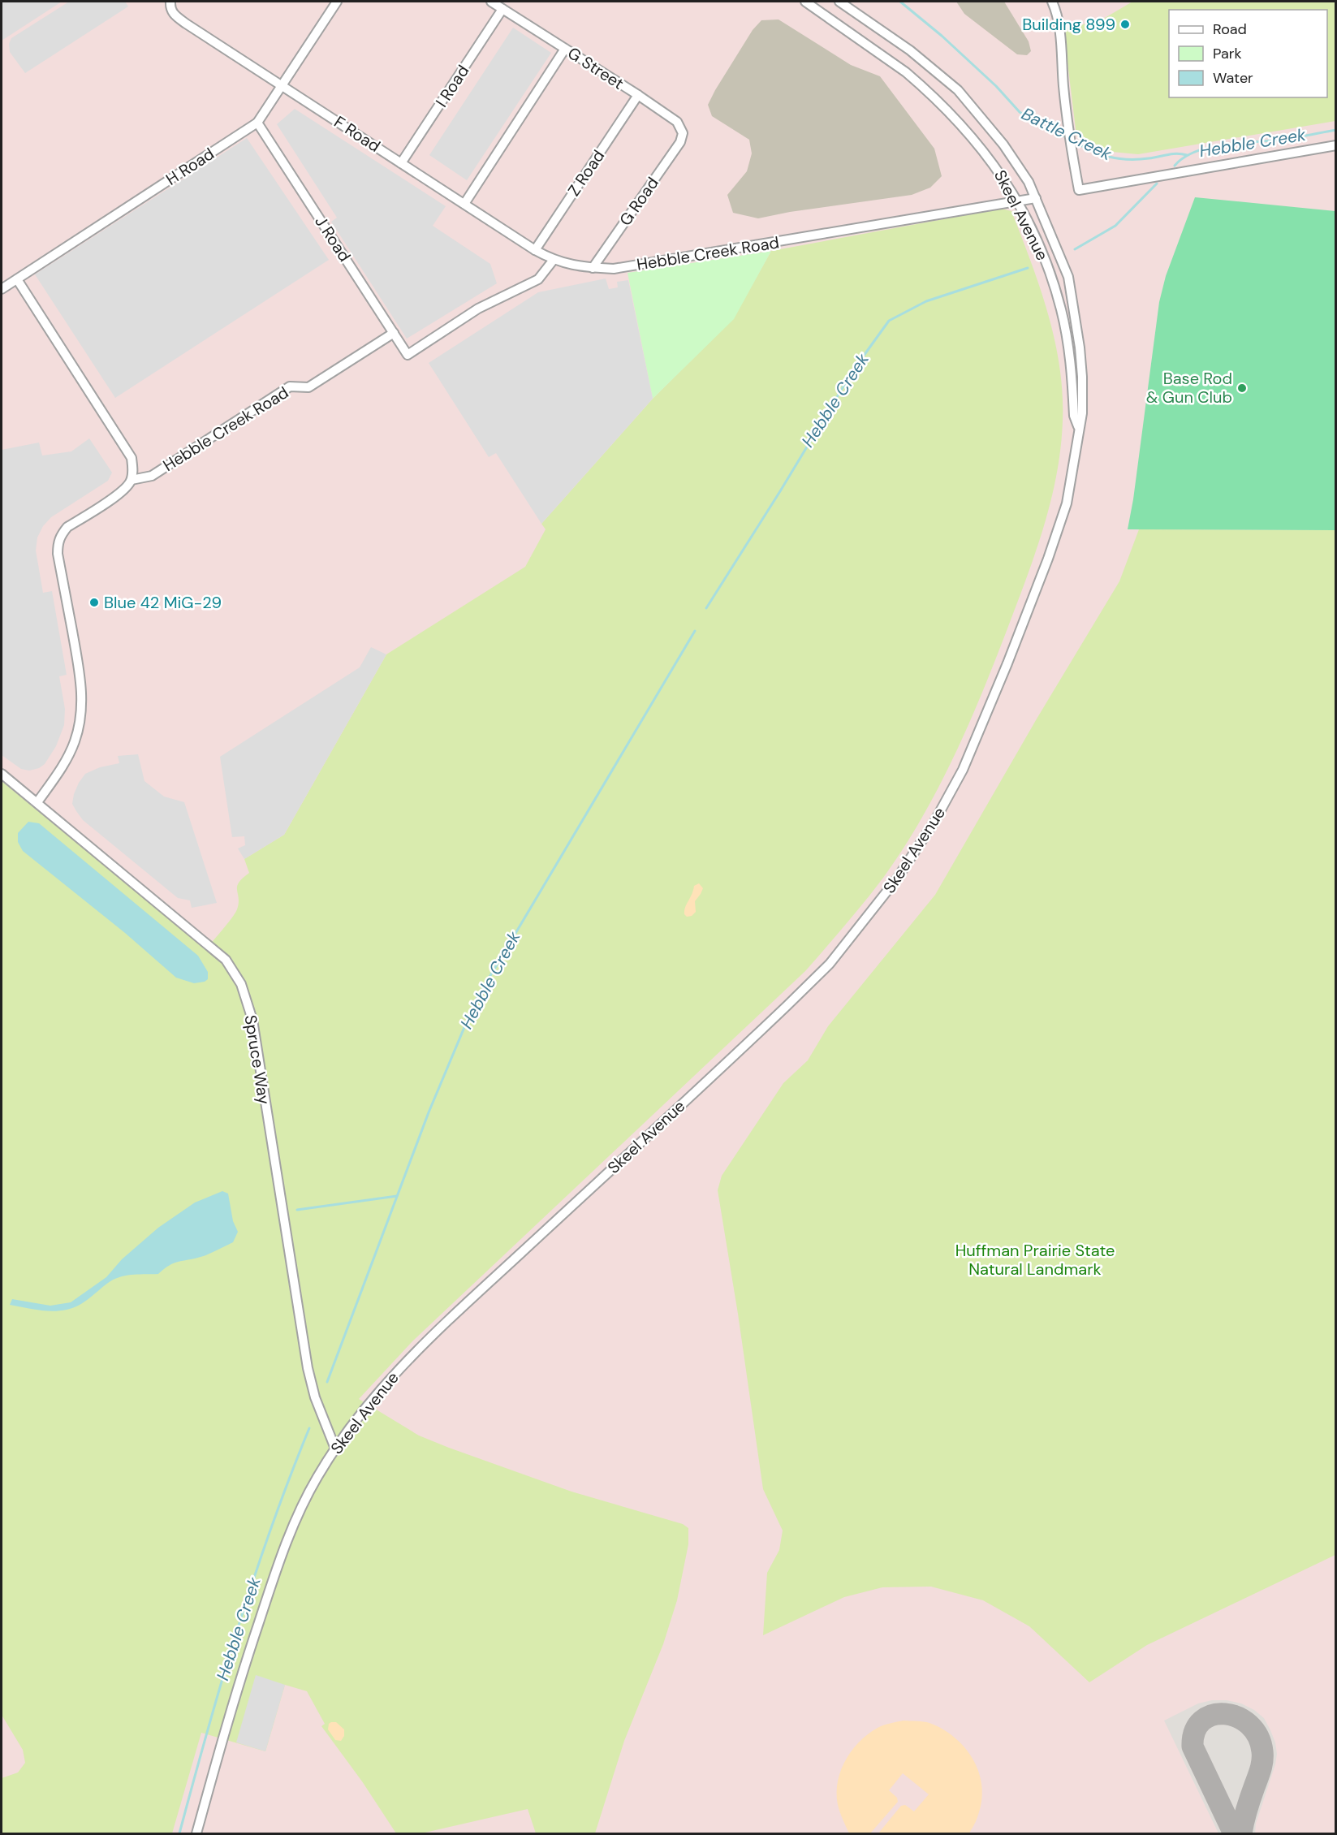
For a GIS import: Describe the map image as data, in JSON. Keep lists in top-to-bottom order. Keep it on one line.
{"streets":{"street":["G Street","I Road","F Road","H Road","Z Road","G Road","Skeel Avenue","J Road","Hebble Creek Road","Spruce Way"]},"crossings":[["G Street","I Road"],["G Street","Z Road"],["G Street","G Road"],["I Road","F Road"],["F Road","H Road"],["F Road","Z Road"],["F Road","J Road"],["F Road","Hebble Creek Road"],["H Road","J Road"],["G Road","Hebble Creek Road"],["Skeel Avenue","Hebble Creek Road"],["Skeel Avenue","Spruce Way"],["J Road","Hebble Creek Road"]],"water":["Battle Creek","Hebble Creek"],"parks":["Huffman Prairie State Natural Landmark"],"places":["Building 899","Base Rod & Gun Club","Blue 42 MiG-29"],"legend":["Road","Park","Water"]}
